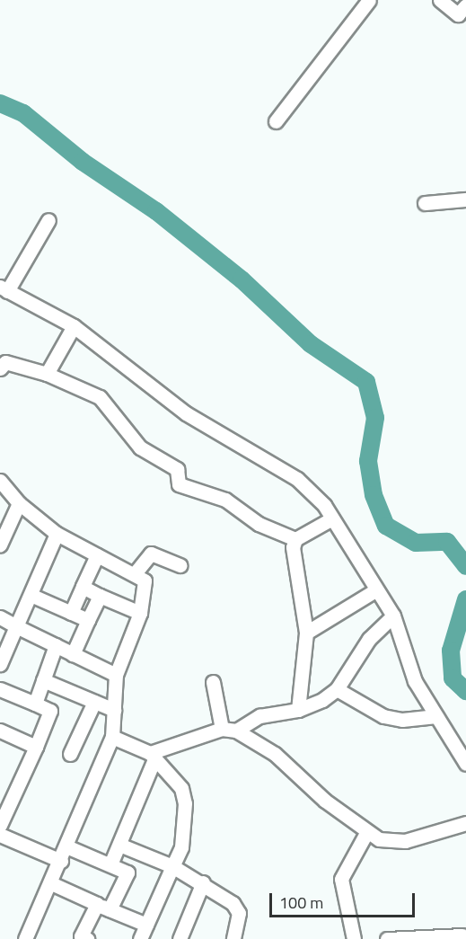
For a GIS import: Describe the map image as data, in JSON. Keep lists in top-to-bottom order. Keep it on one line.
{"scale_bar":"100 m"}
